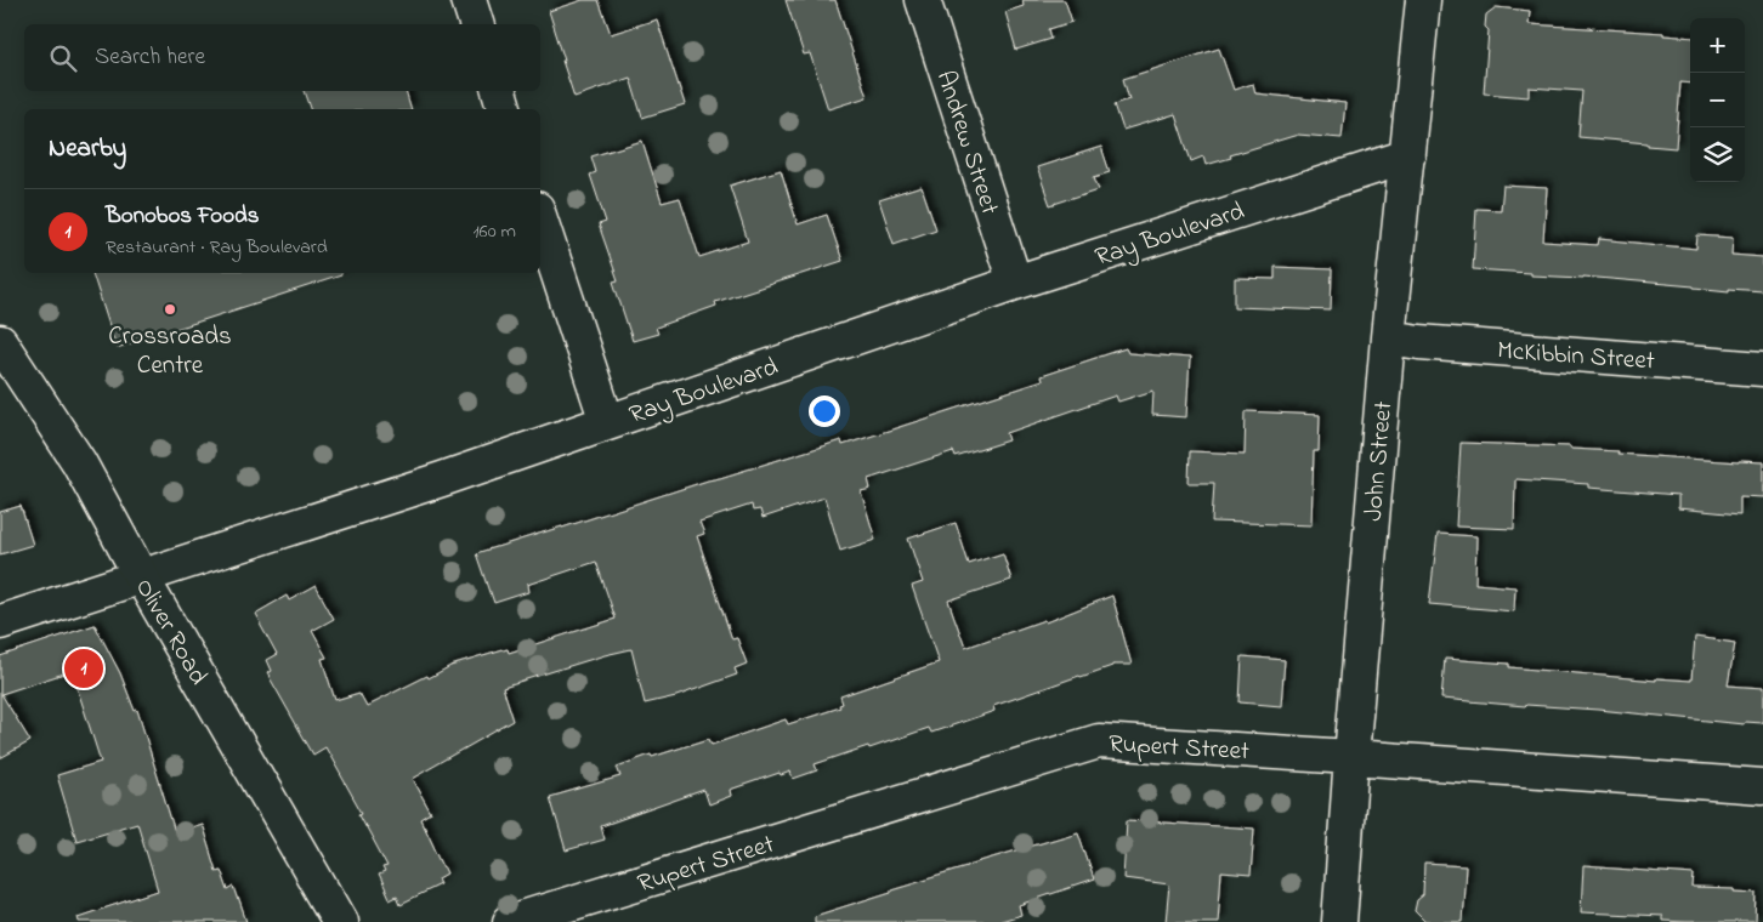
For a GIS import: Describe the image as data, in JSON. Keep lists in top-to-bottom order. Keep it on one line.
{"streets":{"street":["Andrew Street","Ray Boulevard","McKibbin Street","John Street","Oliver Road","Rupert Street"]},"crossings":[["Andrew Street","Ray Boulevard"],["Ray Boulevard","John Street"],["Ray Boulevard","Oliver Road"],["McKibbin Street","John Street"],["John Street","Rupert Street"]],"places":["Crossroads Centre"],"page":{"map_buttons":["+","−"],"search":"Search here","heading":"Nearby","list":[{"mark":"1","name":"Bonobos Foods","note":"Restaurant · Ray Boulevard","value":"160 m"}],"pins":"1"}}
